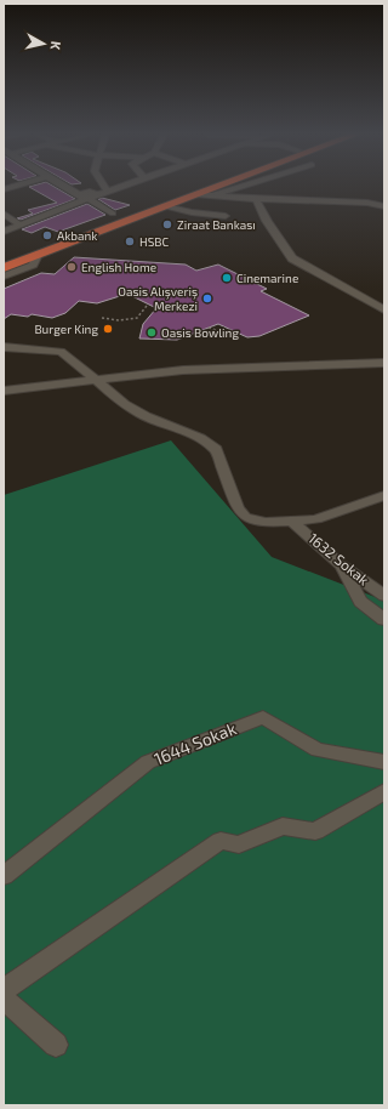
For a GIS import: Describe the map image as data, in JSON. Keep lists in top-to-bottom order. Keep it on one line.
{"streets":{"street":["1632 Sokak","1644 Sokak"]},"places":["Ziraat Bankası","Akbank","HSBC","English Home","Cinemarine","Oasis Alışveriş Merkezi","Burger King","Oasis Bowling"],"north":"right"}
